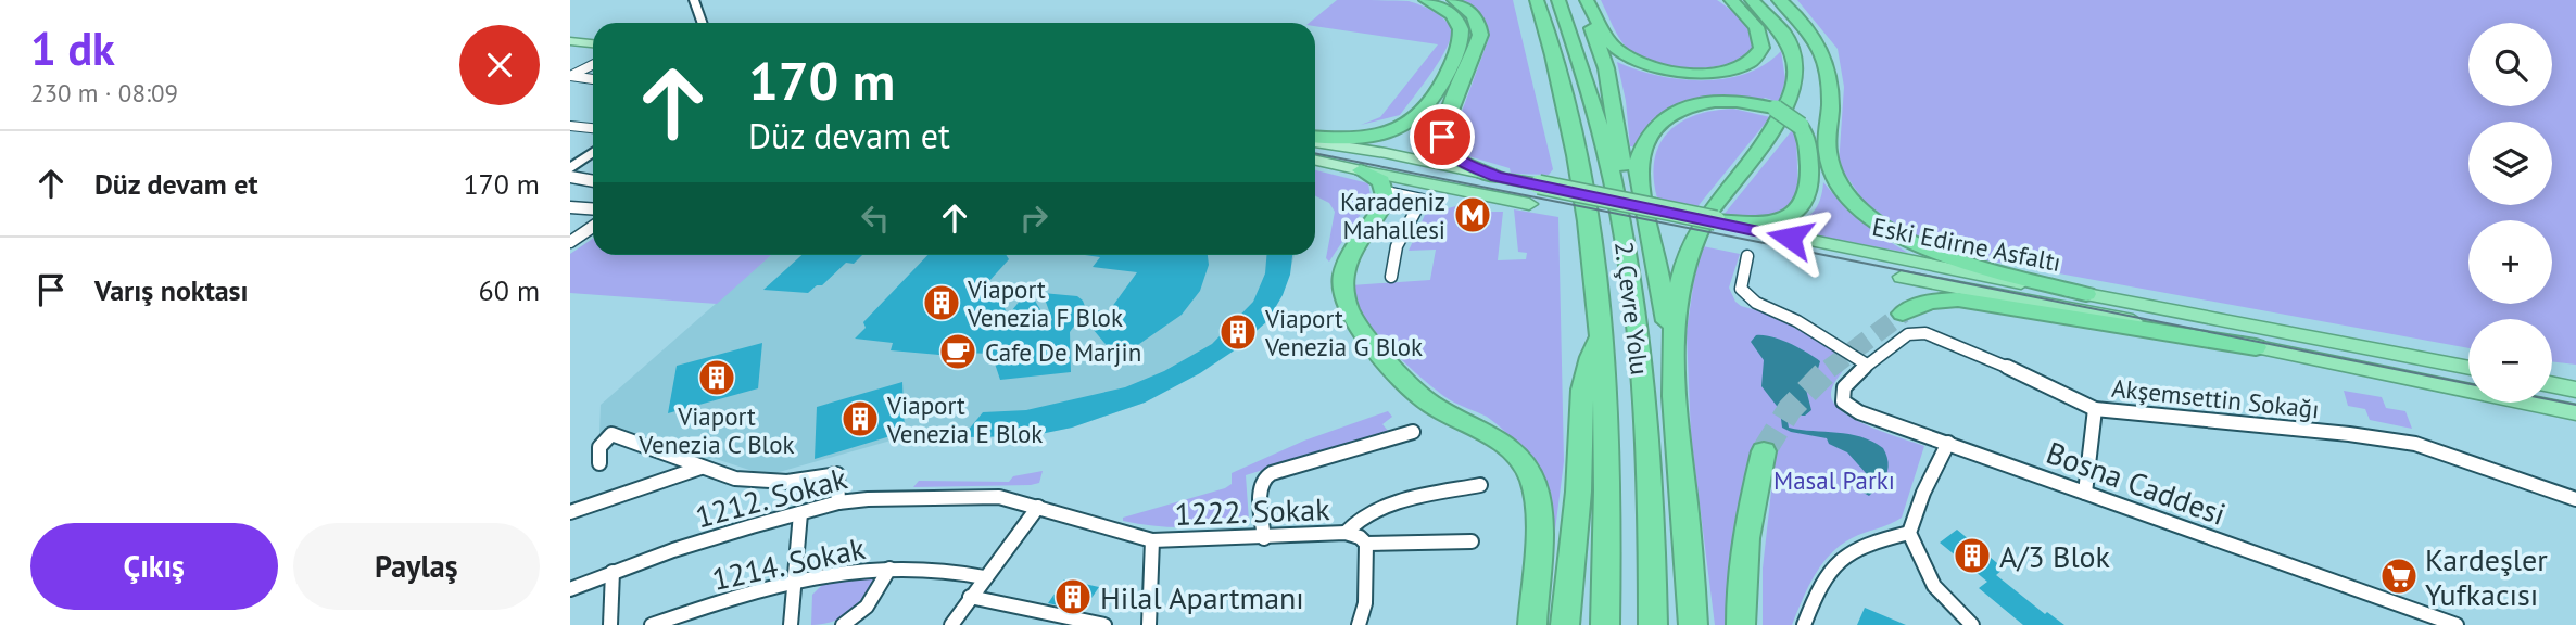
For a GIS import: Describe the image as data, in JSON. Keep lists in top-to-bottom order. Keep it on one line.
{"streets":{"highway":["Eski Edirne Asfaltı","2. Çevre Yolu"],"street":["Akşemsettin Sokağı","Bosna Caddesi","1212. Sokak","1222. Sokak","1214. Sokak"]},"crossings":[["Akşemsettin Sokağı","Bosna Caddesi"],["1212. Sokak","1222. Sokak"]],"parks":["Masal Parkı"],"places":{"metro station":["Karadeniz Mahallesi"],"building":["Viaport Venezia F Blok","Viaport Venezia G Blok","Viaport Venezia C Blok","Viaport Venezia E Blok","A/3 Blok","Hilal Apartmanı"],"cafe":["Cafe De Marjin"],"supermarket":["Kardeşler Yufkacısı"]},"page":{"heading":["1 dk","230 m · 08:09"],"map_buttons":["+","−"],"turn":["170 m","Düz devam et"],"list":[{"name":"Düz devam et","value":"170 m"},{"name":"Varış noktası","value":"60 m"}],"buttons":["Çıkış","Paylaş"]}}
